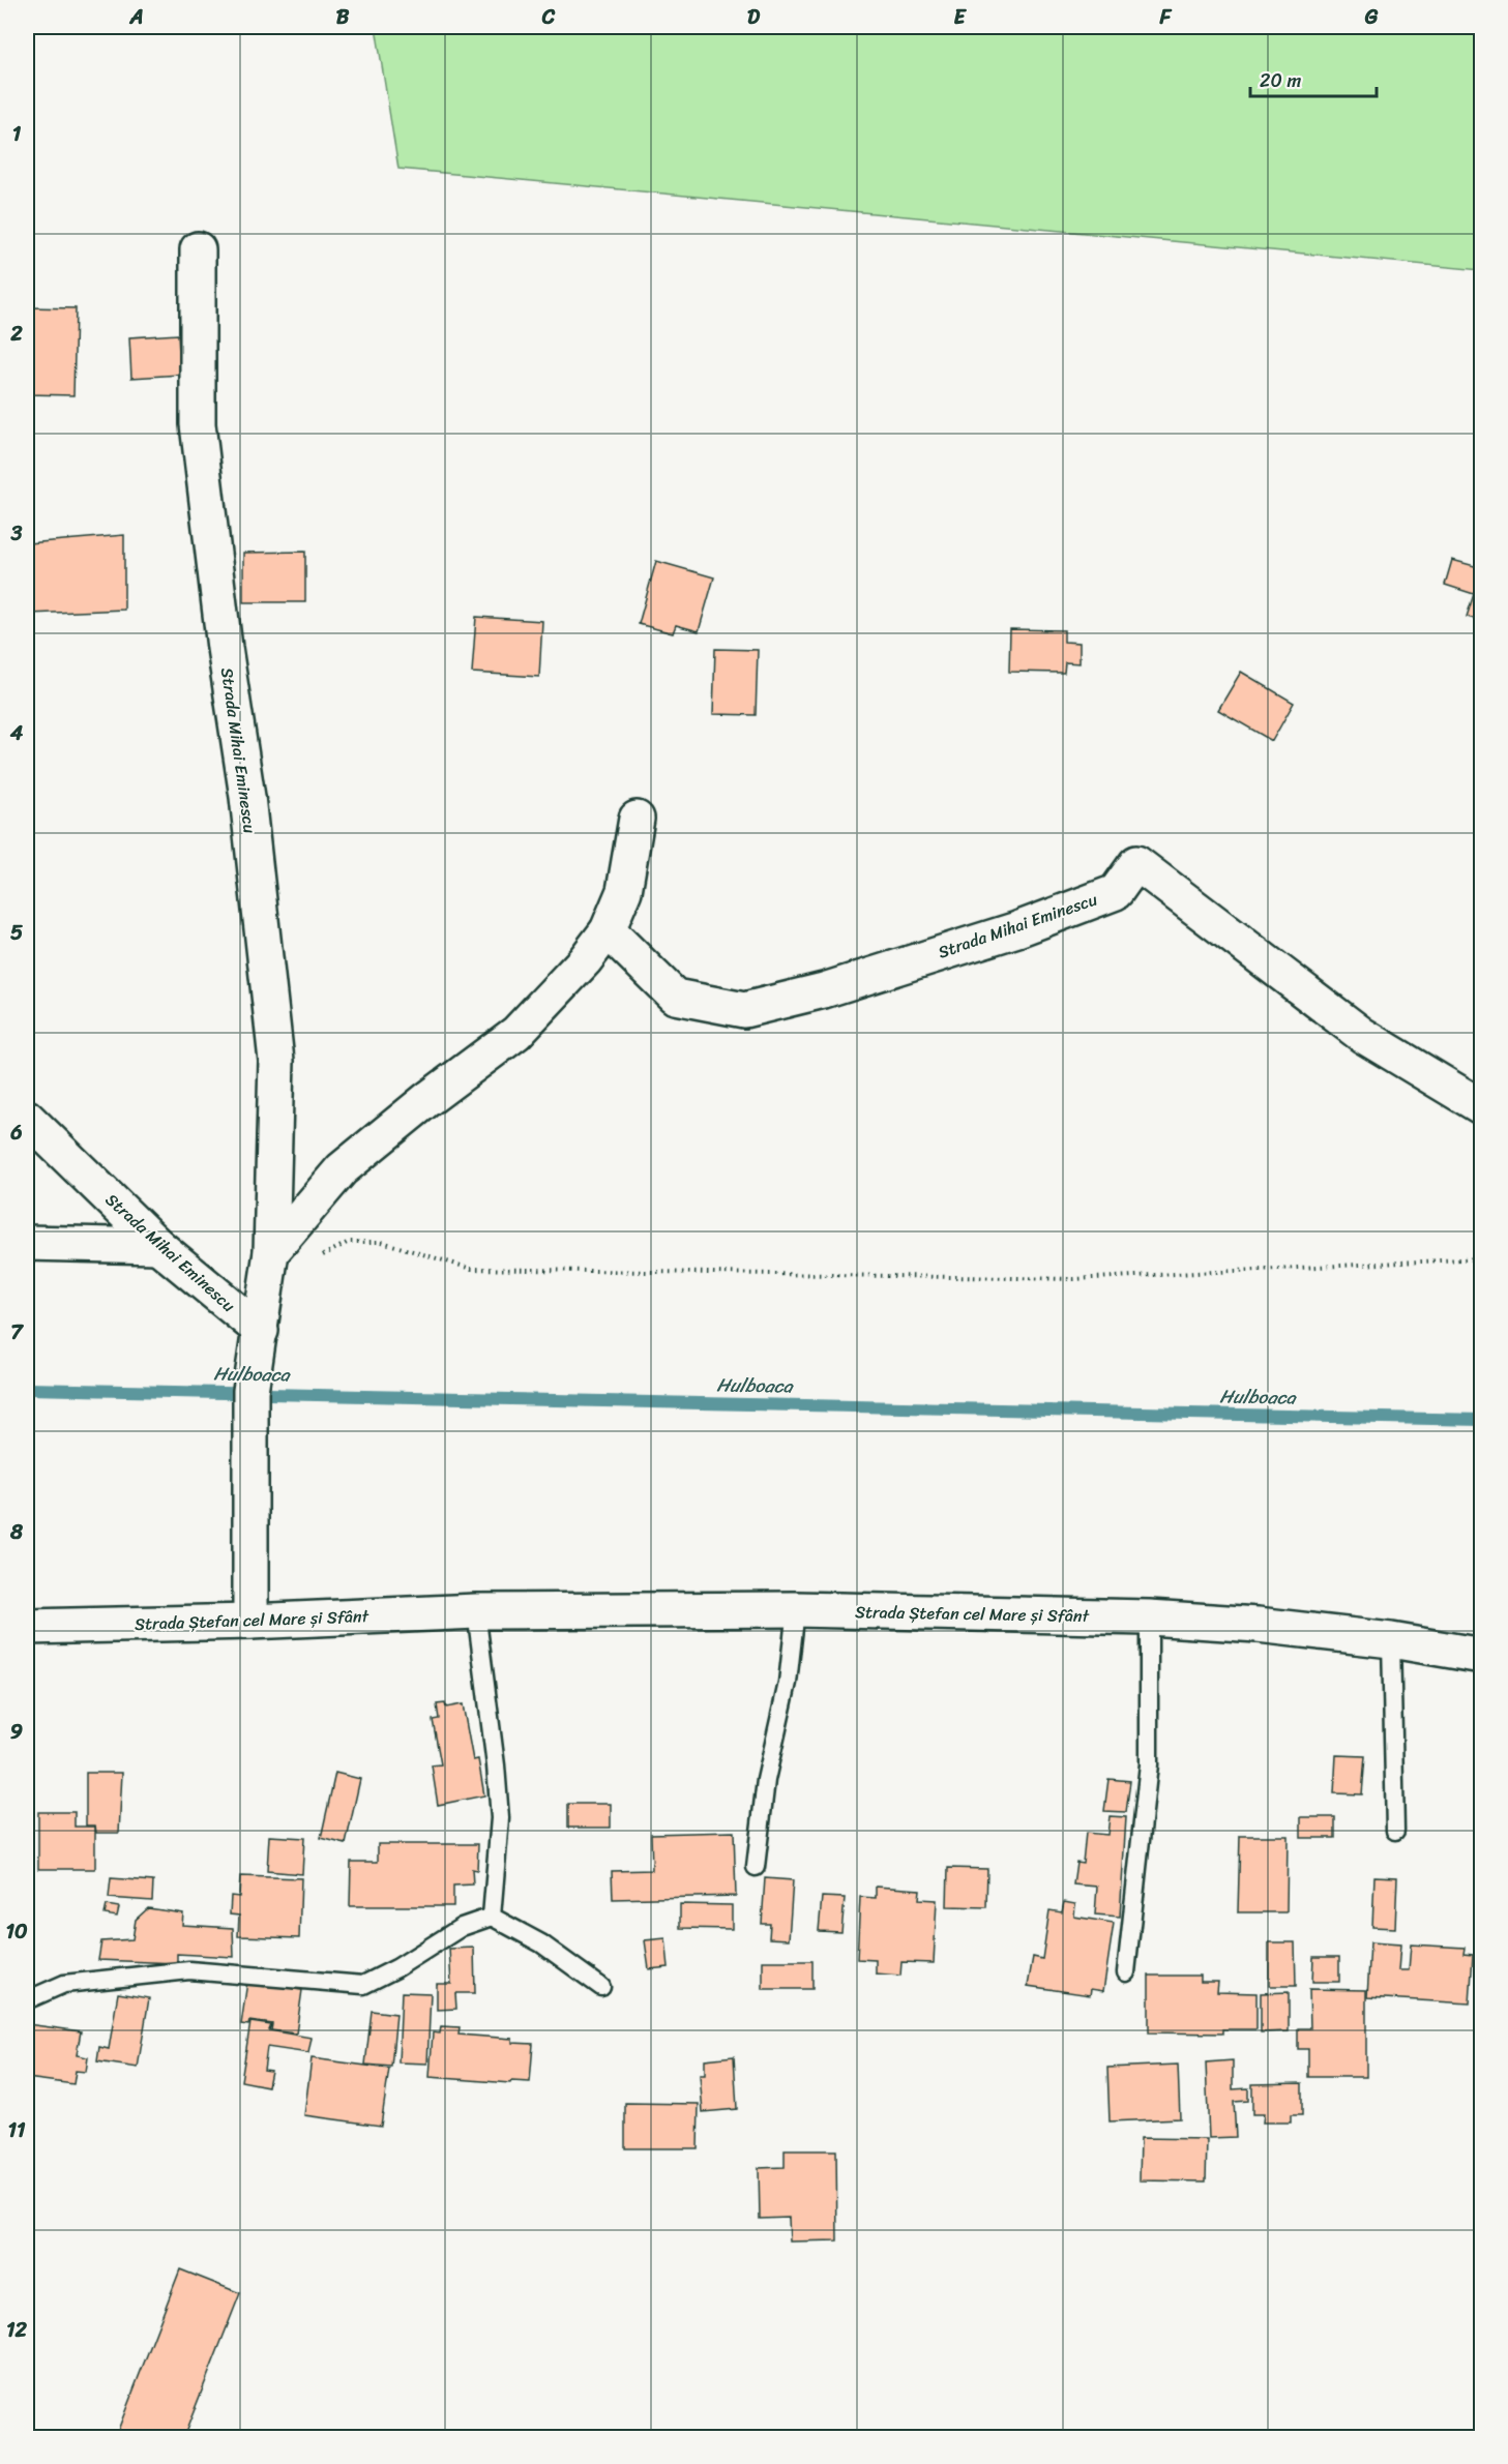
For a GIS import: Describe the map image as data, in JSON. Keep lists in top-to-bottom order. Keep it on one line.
{"streets":{"street":["Strada Mihai Eminescu","Strada Ștefan cel Mare și Sfânt"]},"water":["Hulboaca"],"scale_bar":"20 m","grid":{"columns":["A","B","C","D","E","F","G"],"rows":["1","2","3","4","5","6","7","8","9","10","11","12"]}}
